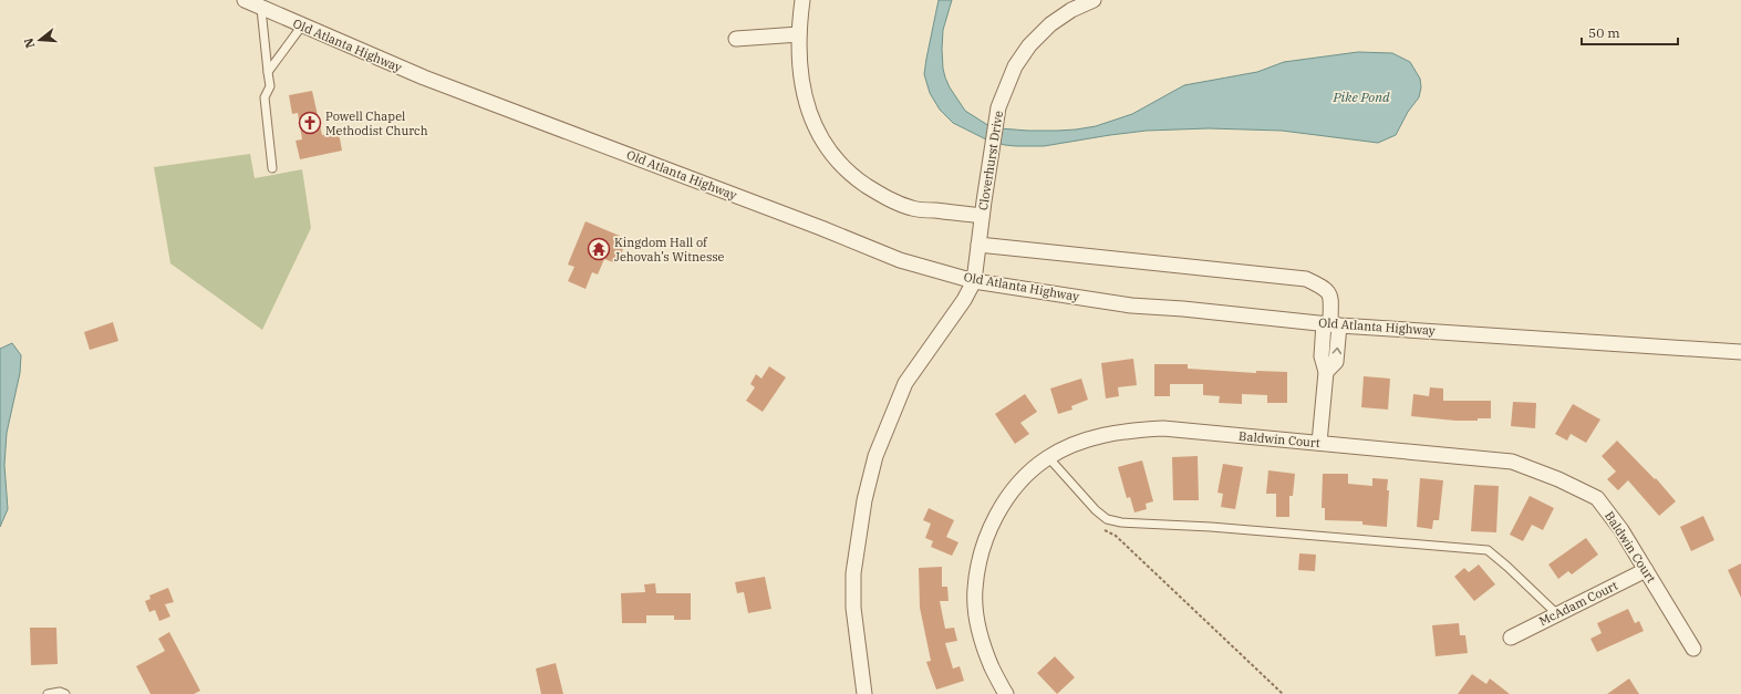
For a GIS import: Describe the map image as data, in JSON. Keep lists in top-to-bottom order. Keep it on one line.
{"streets":{"street":["Old Atlanta Highway","Cloverhurst Drive","Baldwin Court","McAdam Court"]},"crossings":[["Old Atlanta Highway","Cloverhurst Drive"],["Baldwin Court","McAdam Court"]],"water":["Pike Pond"],"places":{"church":["Powell Chapel Methodist Church"],"temple":["Kingdom Hall of Jehovah’s Witnesse"]},"scale_bar":"50 m","north":"left"}
